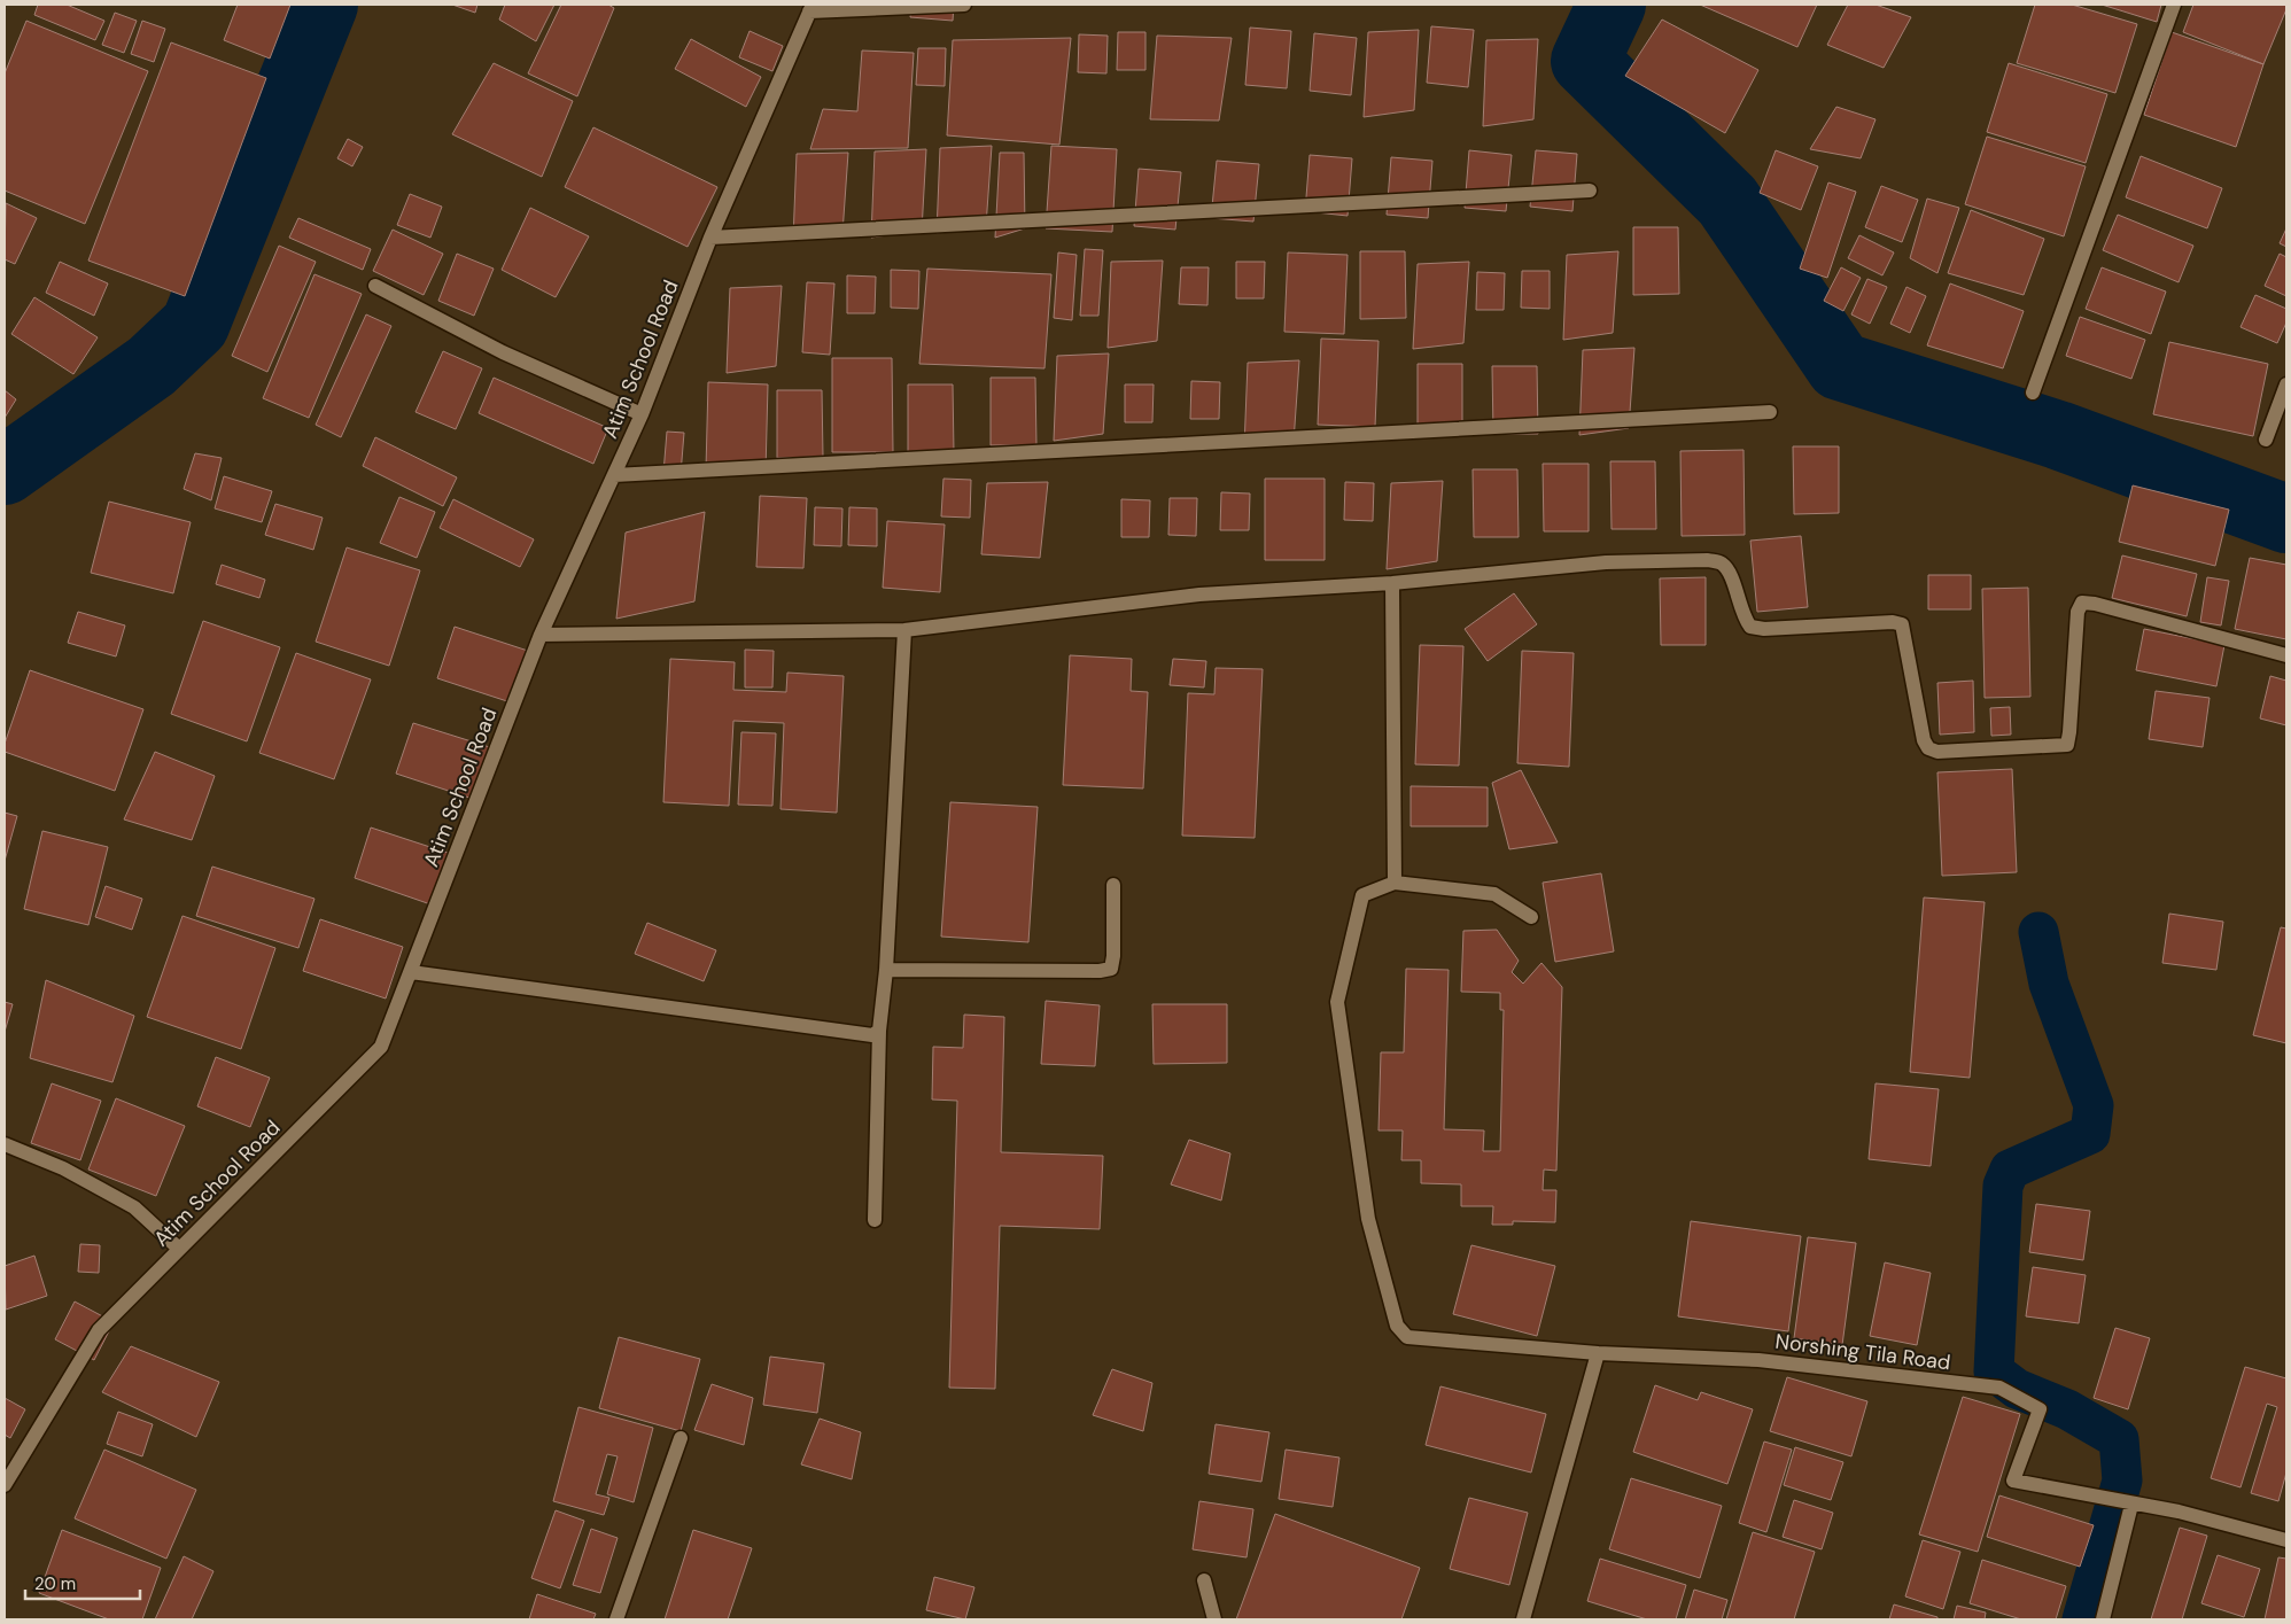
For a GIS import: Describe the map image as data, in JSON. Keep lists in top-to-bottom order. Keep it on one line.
{"streets":{"street":["Atim School Road","Norshing Tila Road"]},"scale_bar":"20 m"}
